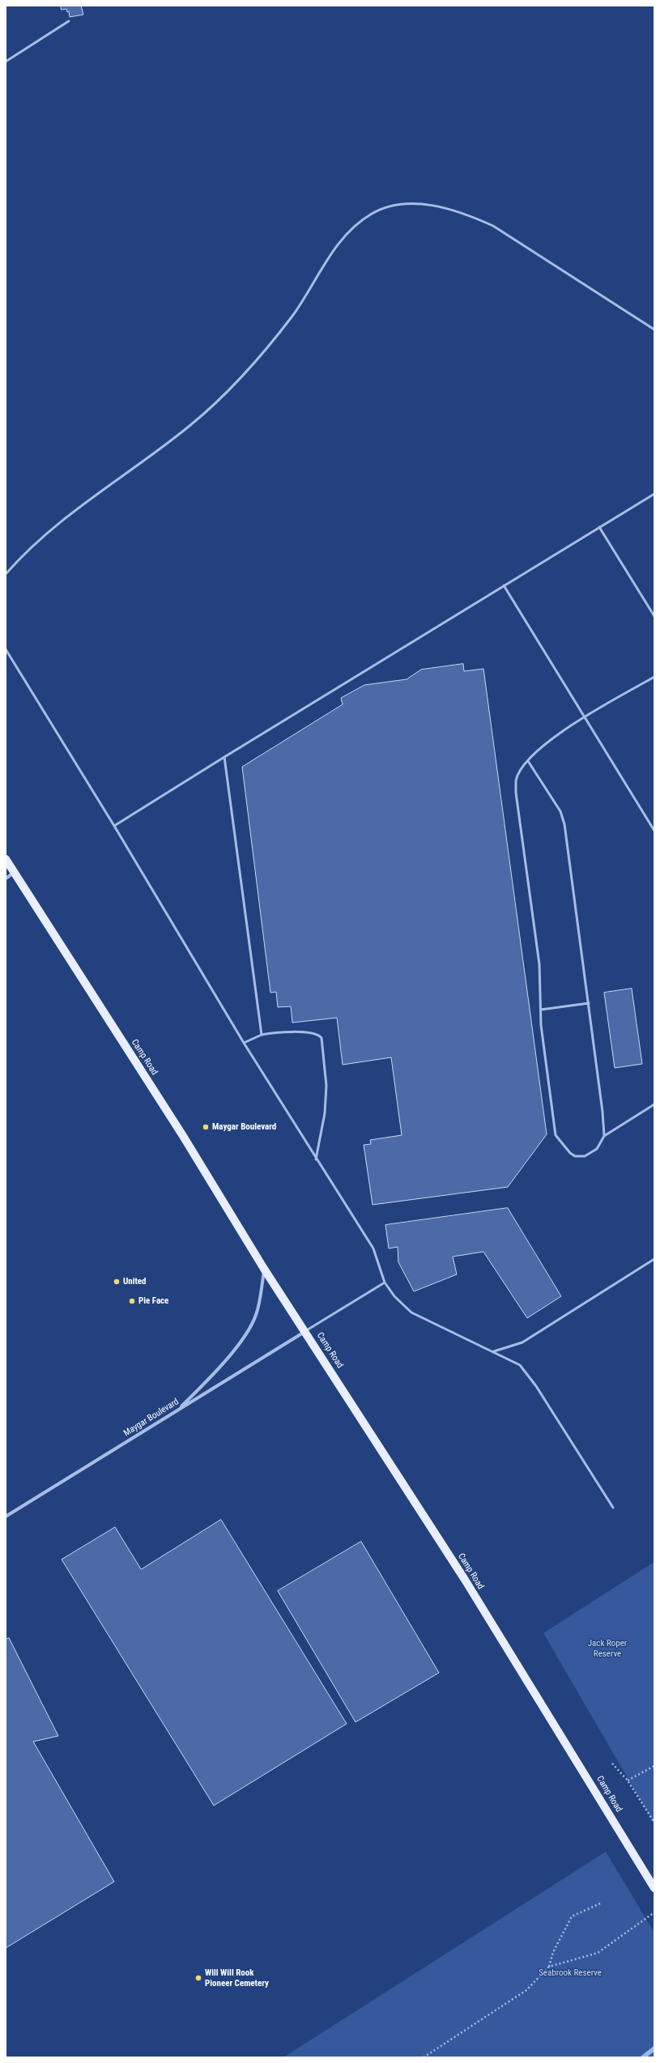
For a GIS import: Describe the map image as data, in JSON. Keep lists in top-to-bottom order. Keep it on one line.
{"streets":{"main road":["Camp Road"],"street":["Maygar Boulevard"]},"crossings":[["Camp Road","Maygar Boulevard"]],"parks":["Jack Roper Reserve","Seabrook Reserve"],"places":["Maygar Boulevard","United","Pie Face","Will Will Rook Pioneer Cemetery"]}
